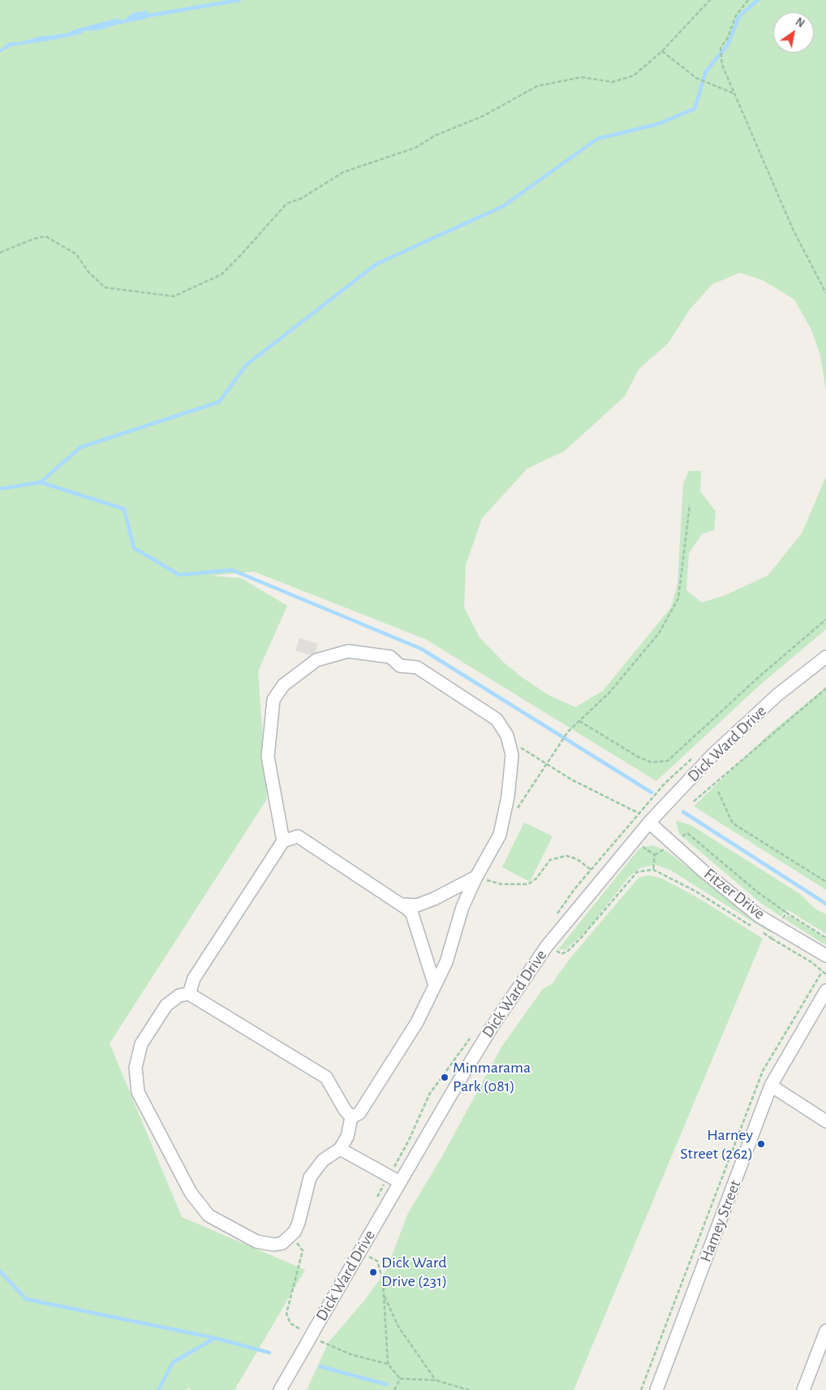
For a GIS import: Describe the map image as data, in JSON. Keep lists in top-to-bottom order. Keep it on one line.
{"streets":{"street":["Dick Ward Drive","Fitzer Drive","Hamey Street"]},"crossings":[["Dick Ward Drive","Fitzer Drive"]],"places":["Minmarama Park (081)","Harney Street (262)","Dick Ward Drive (231)"],"north":"top right"}
